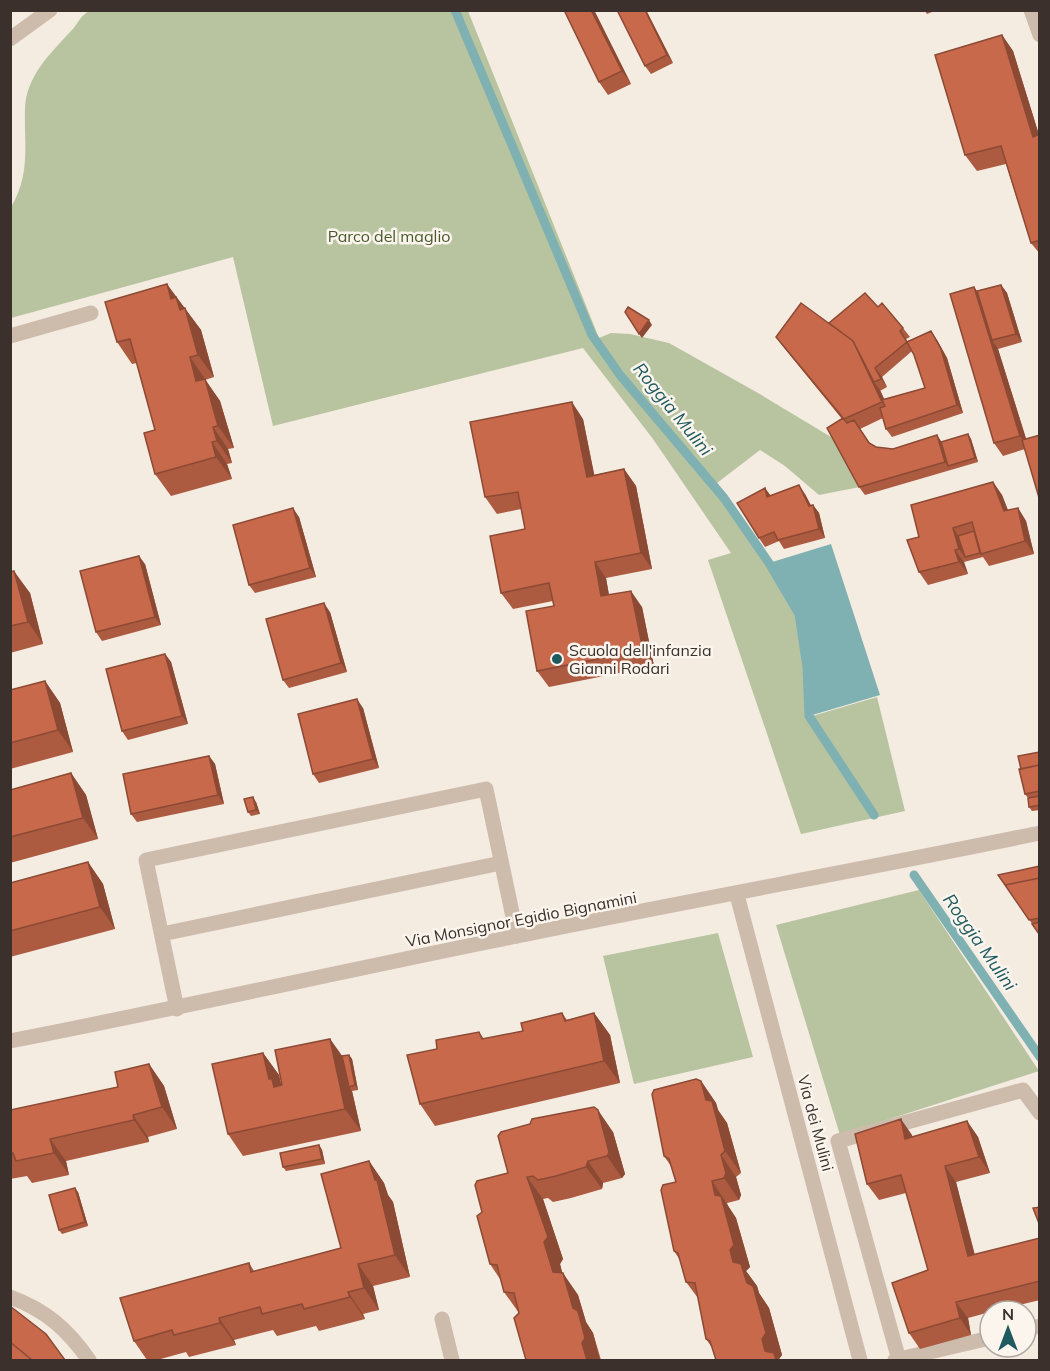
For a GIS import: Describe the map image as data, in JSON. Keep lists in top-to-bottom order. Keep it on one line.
{"streets":{"street":["Via Monsignor Egidio Bignamini","Via dei Mulini"]},"crossings":[["Via Monsignor Egidio Bignamini","Via dei Mulini"]],"water":["Roggia Mulini"],"parks":["Parco del maglio"],"places":["Scuola dell'infanzia Gianni Rodari"],"north":"top"}
